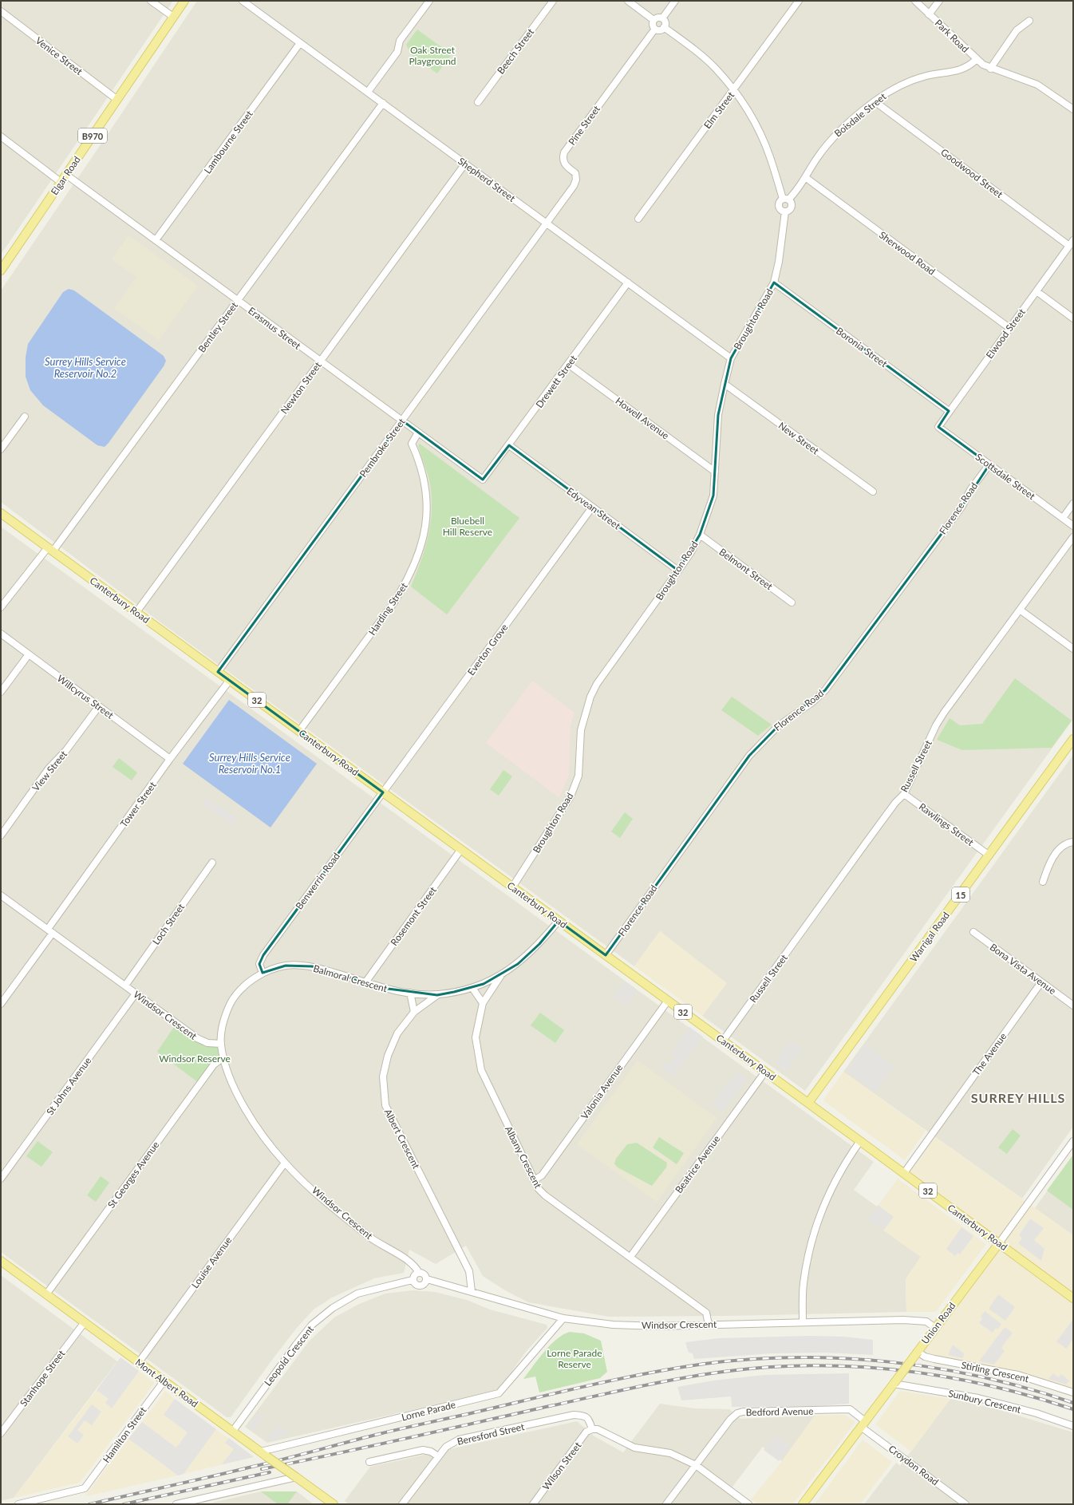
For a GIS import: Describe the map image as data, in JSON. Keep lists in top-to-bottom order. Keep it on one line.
{"streets":{"main road":["B970","Elgar Road","Canterbury Road","32","15","Warrigal Road","Union Road","Mont Albert Road"],"street":["Park Road","Beech Street","Venice Street","Elm Street","Boisdale Street","Pine Street","Lambourne Street","Goodwood Street","Shepherd Street","Sherwood Road","Broughton Road","Bentley Street","Erasmus Street","Elwood Street","Boronia Street","Drewett Street","Newton Street","Howell Avenue","New Street","Pembroke Street","Scottsdale Street","Edyvean Street","Florence Road","Belmont Street","Harding Street","Everton Grove","Willcyrus Street","Russell Street","View Street","Tower Street","Rawlings Street","Benwerrin Road","Rosemont Street","Loch Street","Bona Vista Avenue","Balmoral Crescent","Windsor Crescent","The Avenue","St Johns Avenue","Valonia Avenue","Albert Crescent","Albany Crescent","Beatrice Avenue","St Georges Avenue","Louise Avenue","Leopold Crescent","Stirling Crescent","Stanhope Street","Sunbury Crescent","Lorne Parade","Bedford Avenue","Beresford Street","Hamilton Street","Croydon Road","Wilson Street"]},"crossings":[["Park Road","Boisdale Street"],["Venice Street","Elgar Road"],["Boisdale Street","Goodwood Street"],["Boisdale Street","Sherwood Road"],["Boisdale Street","Broughton Road"],["Pine Street","Shepherd Street"],["Pine Street","Pembroke Street"],["Lambourne Street","Shepherd Street"],["Lambourne Street","Erasmus Street"],["Goodwood Street","Elwood Street"],["Elgar Road","Erasmus Street"],["Shepherd Street","Broughton Road"],["Shepherd Street","Bentley Street"],["Shepherd Street","Drewett Street"],["Shepherd Street","Newton Street"],["Shepherd Street","Pembroke Street"],["Sherwood Road","Elwood Street"],["Broughton Road","Boronia Street"],["Broughton Road","Howell Avenue"],["Broughton Road","New Street"],["Broughton Road","Edyvean Street"],["Broughton Road","Belmont Street"],["Broughton Road","Canterbury Road"],["Bentley Street","Erasmus Street"],["Bentley Street","Canterbury Road"],["Erasmus Street","Drewett Street"],["Erasmus Street","Newton Street"],["Erasmus Street","Pembroke Street"],["Erasmus Street","Harding Street"],["Elwood Street","Boronia Street"],["Elwood Street","Scottsdale Street"],["Drewett Street","Howell Avenue"],["Drewett Street","Edyvean Street"],["Newton Street","Canterbury Road"],["Pembroke Street","Canterbury Road"],["Scottsdale Street","Florence Road"],["Edyvean Street","Everton Grove"],["Florence Road","Canterbury Road"],["Canterbury Road","Harding Street"],["Canterbury Road","Everton Grove"],["Canterbury Road","Russell Street"],["Canterbury Road","Tower Street"],["Canterbury Road","Benwerrin Road"],["Canterbury Road","Rosemont Street"],["Canterbury Road","Warrigal Road"],["Canterbury Road","Balmoral Crescent"],["Canterbury Road","The Avenue"],["Canterbury Road","Valonia Avenue"],["Canterbury Road","Beatrice Avenue"],["Canterbury Road","Union Road"],["Everton Grove","Benwerrin Road"],["Willcyrus Street","View Street"],["Willcyrus Street","Tower Street"],["Russell Street","Rawlings Street"],["Tower Street","Windsor Crescent"],["Rawlings Street","Warrigal Road"],["Benwerrin Road","Balmoral Crescent"],["Rosemont Street","Balmoral Crescent"],["Loch Street","Windsor Crescent"],["Bona Vista Avenue","The Avenue"],["Balmoral Crescent","Windsor Crescent"],["Balmoral Crescent","Albert Crescent"],["Balmoral Crescent","Albany Crescent"],["Windsor Crescent","St Johns Avenue"],["Windsor Crescent","Albert Crescent"],["Windsor Crescent","Albany Crescent"],["Windsor Crescent","St Georges Avenue"],["Windsor Crescent","Louise Avenue"],["Windsor Crescent","Union Road"],["Windsor Crescent","Leopold Crescent"],["Windsor Crescent","Lorne Parade"],["Valonia Avenue","Albany Crescent"],["Albany Crescent","Beatrice Avenue"],["St Georges Avenue","Mont Albert Road"],["Louise Avenue","Mont Albert Road"],["Union Road","Stirling Crescent"],["Union Road","Sunbury Crescent"],["Union Road","Bedford Avenue"],["Union Road","Croydon Road"],["Leopold Crescent","Mont Albert Road"],["Stanhope Street","Mont Albert Road"],["Mont Albert Road","Lorne Parade"],["Mont Albert Road","Hamilton Street"],["Bedford Avenue","Croydon Road"],["Beresford Street","Wilson Street"]],"districts":["SURREY HILLS"],"water":["Surrey Hills Service Reservoir No.2","Surrey Hills Service Reservoir No.1"],"parks":["Oak Street Playground","Bluebell Hill Reserve","Windsor Reserve","Lorne Parade Reserve"]}
